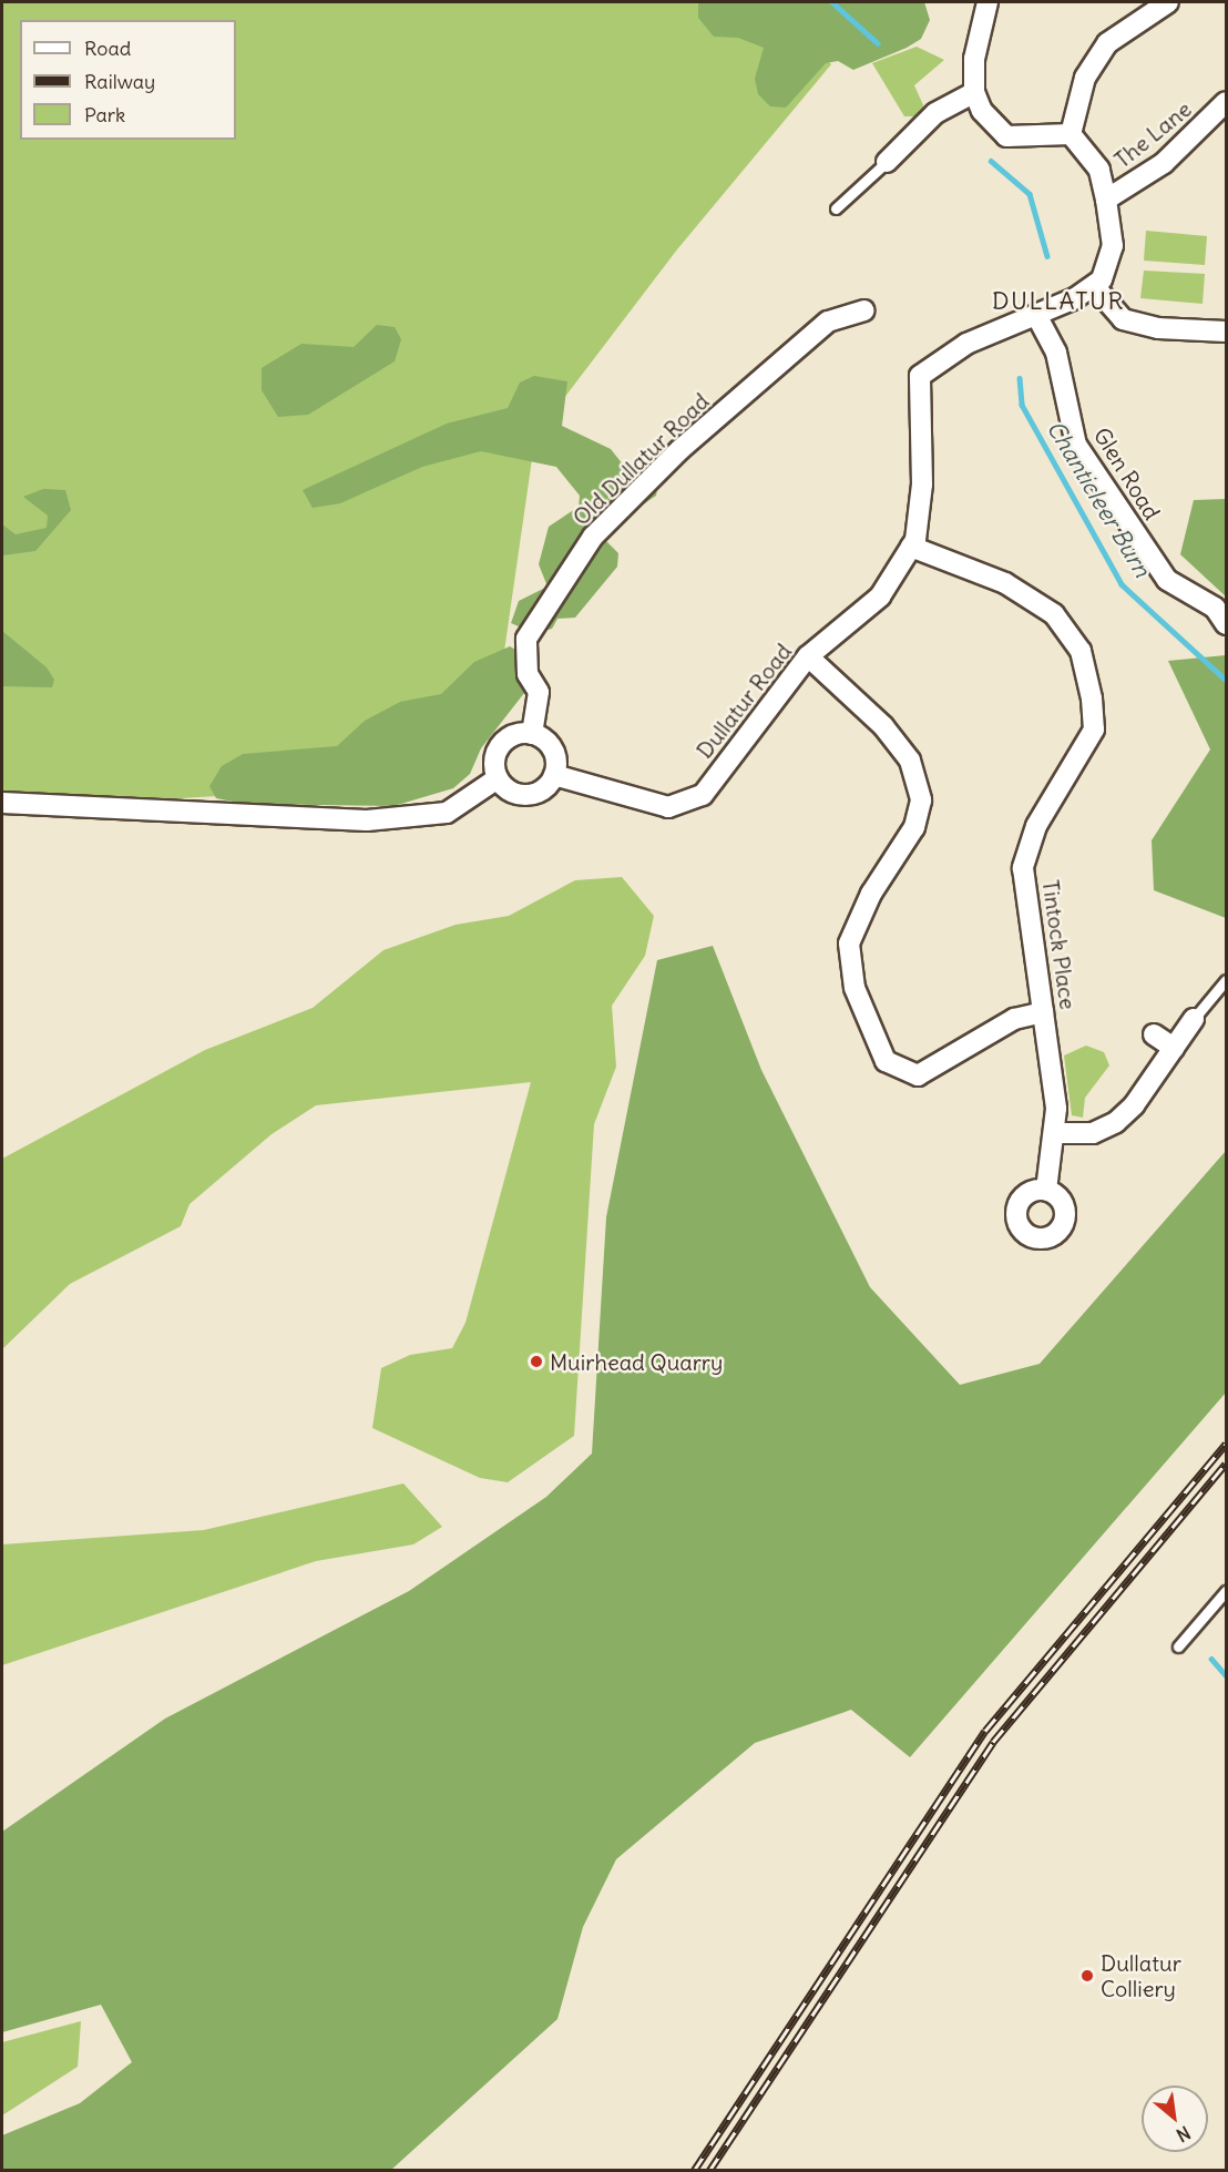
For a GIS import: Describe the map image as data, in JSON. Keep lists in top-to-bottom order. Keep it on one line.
{"streets":{"street":["The Lane","Old Dullatur Road","Glen Road","Dullatur Road","Tintock Place"]},"crossings":[["Old Dullatur Road","Dullatur Road"],["Glen Road","Dullatur Road"],["Dullatur Road","Tintock Place"]],"districts":["DULLATUR"],"water":["Chanticleer Burn"],"places":["Muirhead Quarry","Dullatur Colliery"],"legend":["Road","Railway","Park"],"north":"bottom right"}
